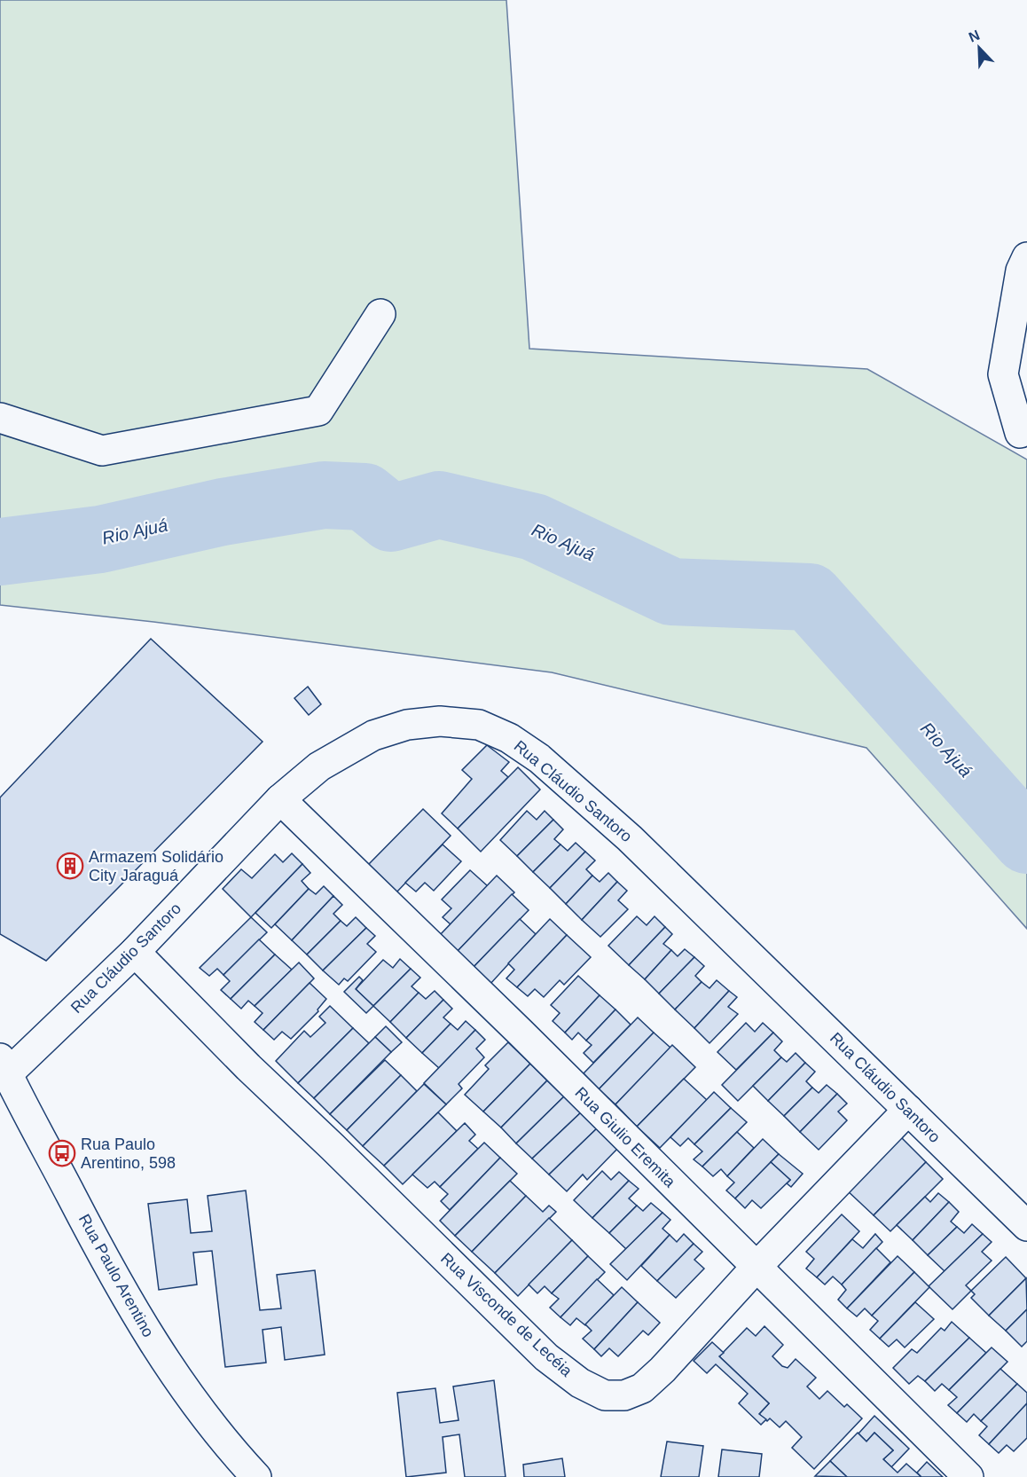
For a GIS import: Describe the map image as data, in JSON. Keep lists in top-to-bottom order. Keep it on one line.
{"streets":{"street":["Rua Cláudio Santoro","Rua Giulio Eremita","Rua Paulo Arentino","Rua Visconde de Lecéia"]},"crossings":[["Rua Cláudio Santoro","Rua Giulio Eremita"],["Rua Cláudio Santoro","Rua Paulo Arentino"],["Rua Cláudio Santoro","Rua Visconde de Lecéia"],["Rua Giulio Eremita","Rua Visconde de Lecéia"]],"water":["Rio Ajuá"],"places":{"building":["Armazem Solidário City Jaraguá"],"bus stop":["Rua Paulo Arentino, 598"]},"north":"top left"}
